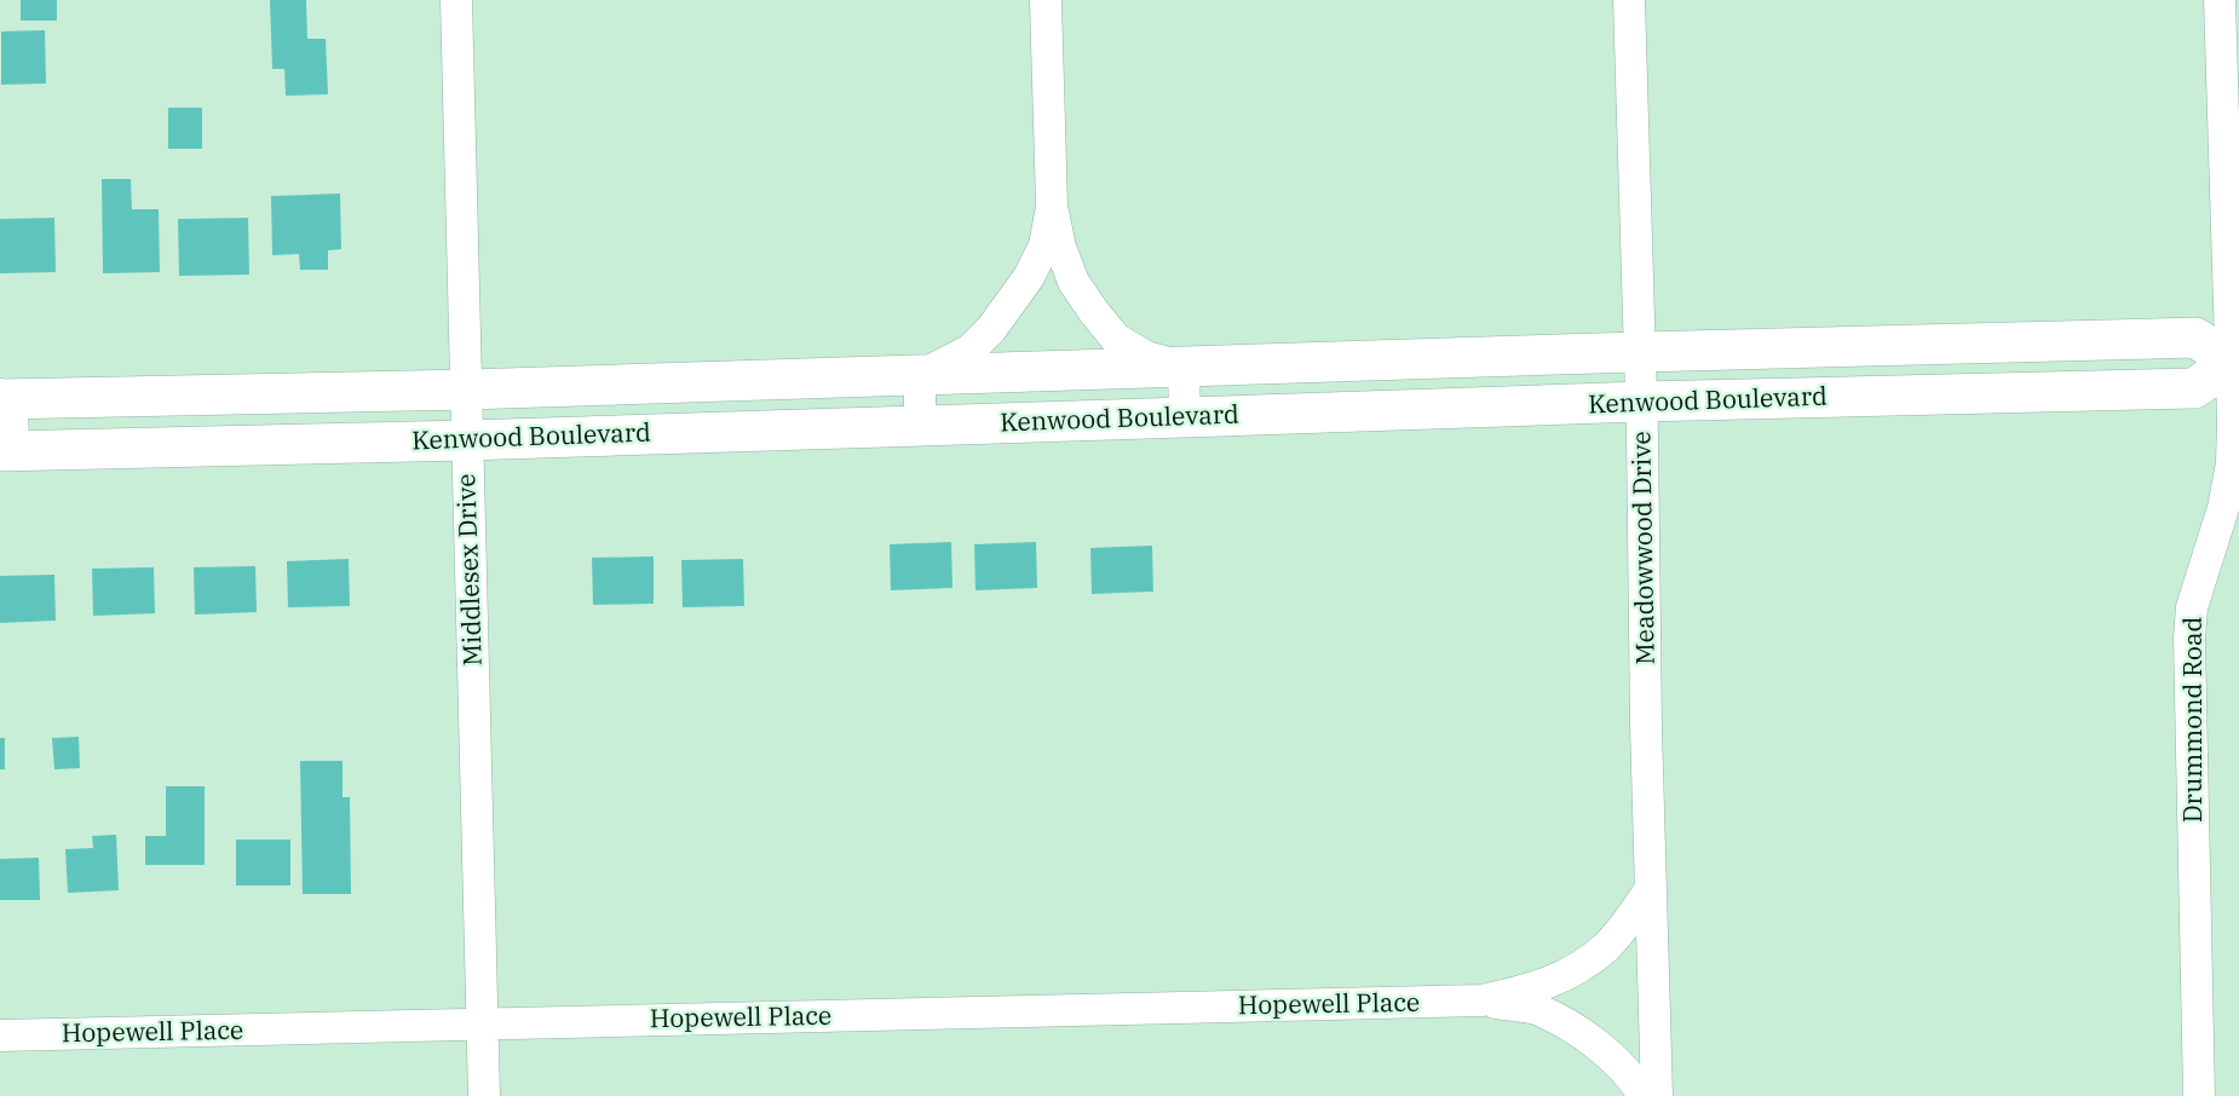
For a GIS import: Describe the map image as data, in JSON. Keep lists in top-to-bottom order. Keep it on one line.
{"streets":{"street":["Kenwood Boulevard","Meadowwood Drive","Middlesex Drive","Drummond Road","Hopewell Place"]},"crossings":[["Kenwood Boulevard","Meadowwood Drive"],["Kenwood Boulevard","Middlesex Drive"],["Kenwood Boulevard","Drummond Road"],["Meadowwood Drive","Hopewell Place"],["Middlesex Drive","Hopewell Place"]]}
